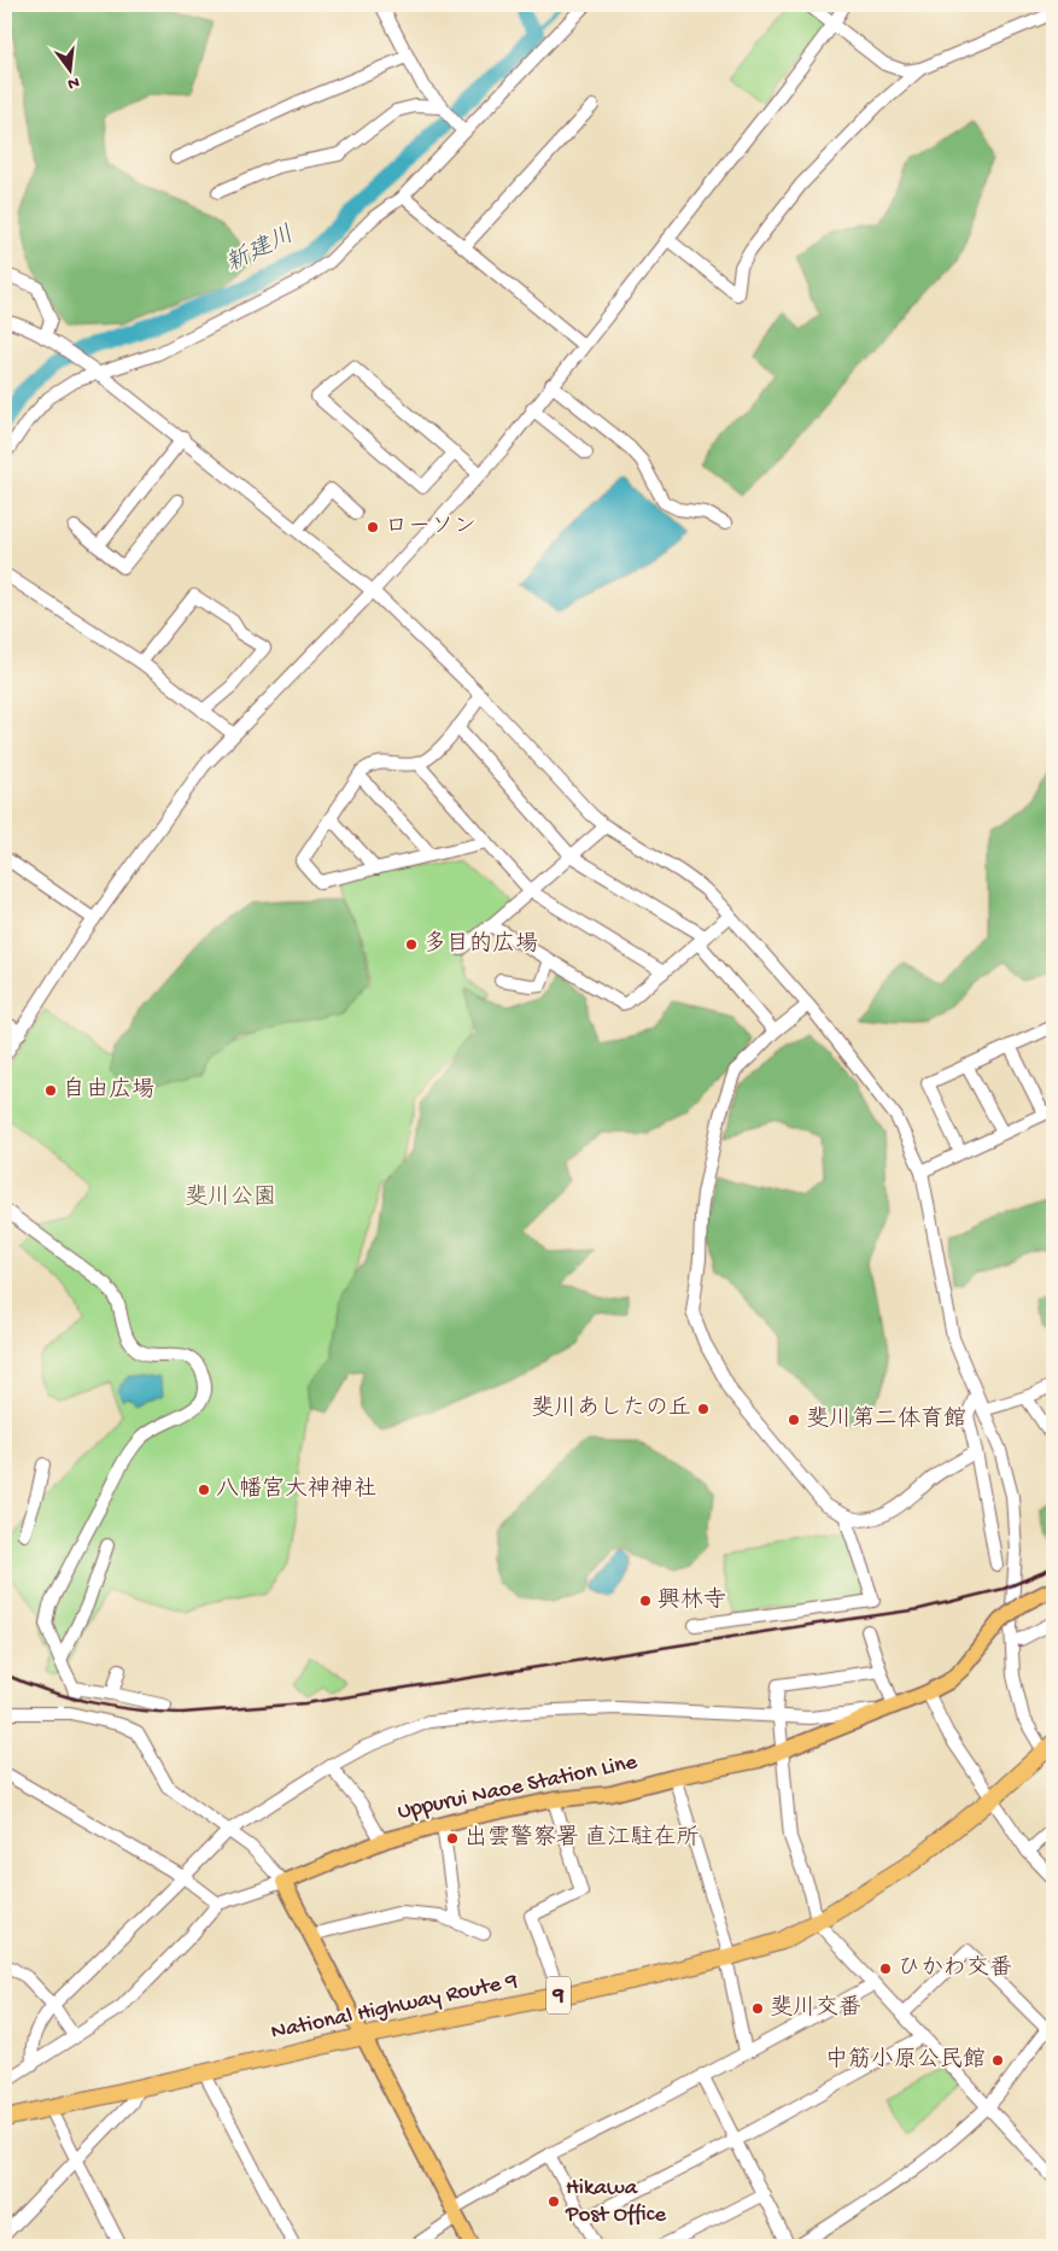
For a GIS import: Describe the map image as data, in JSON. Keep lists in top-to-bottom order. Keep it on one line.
{"streets":{"highway":["9","National Highway Route 9"],"main road":["Uppurui Naoe Station Line"]},"water":["新建川"],"parks":["斐川公園"],"places":["ローソン","多目的広場","自由広場","斐川あしたの丘","斐川第二体育館","八幡宮大神神社","興林寺","出雲警察署 直江駐在所","ひかわ交番","斐川交番","中筋小原公民館","Hikawa Post Office"],"north":"bottom"}
